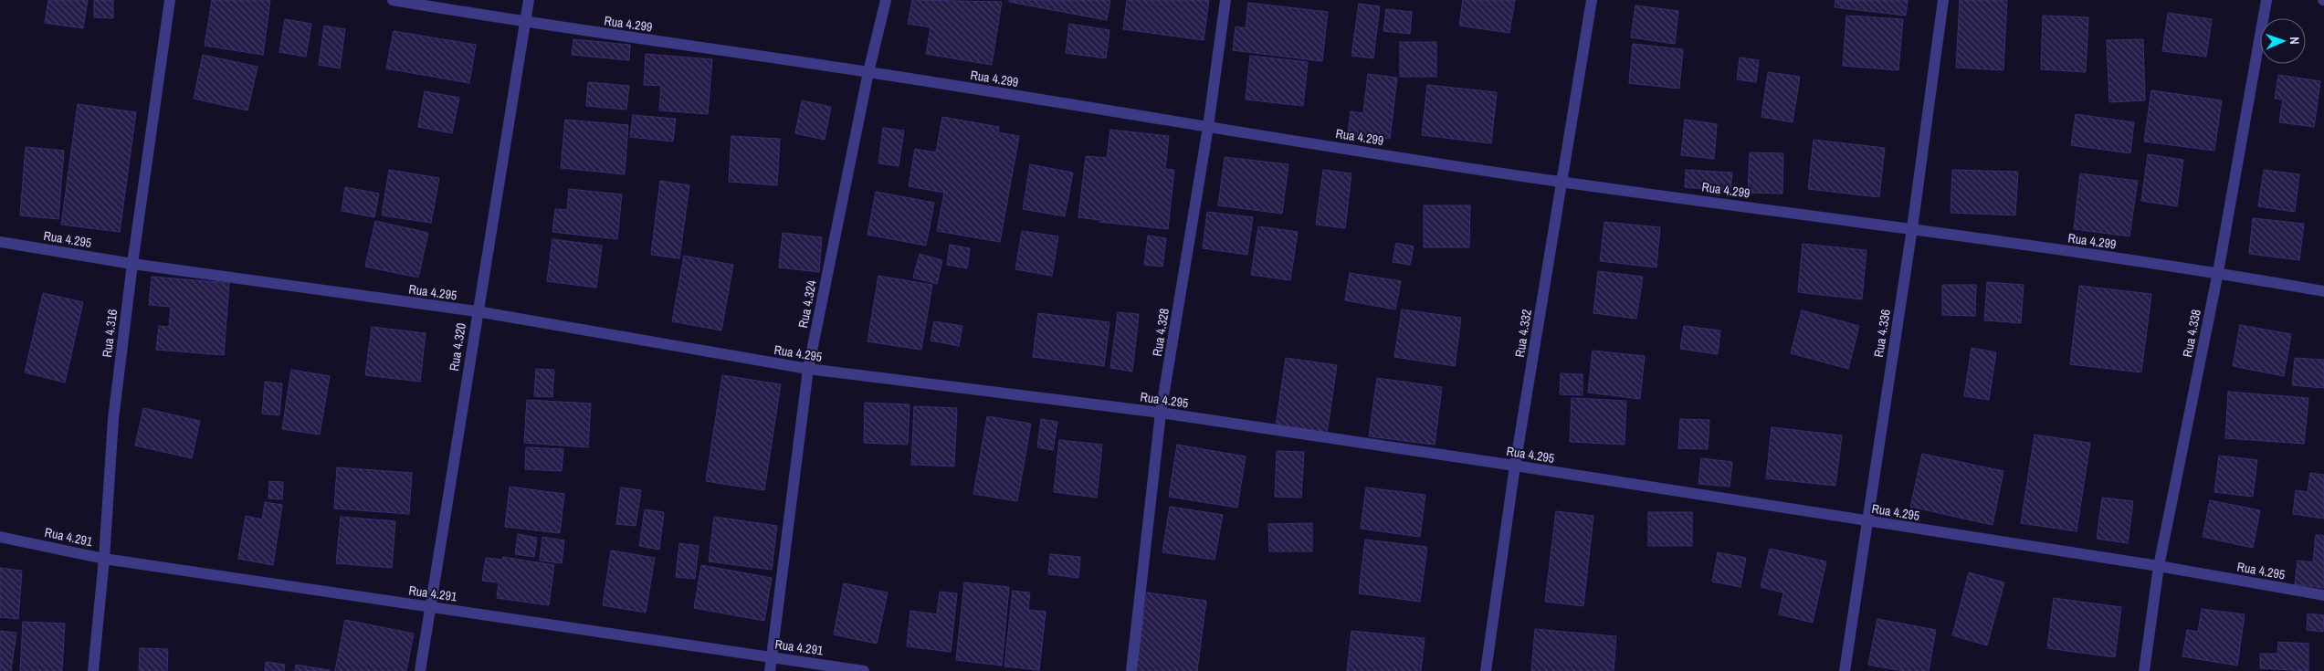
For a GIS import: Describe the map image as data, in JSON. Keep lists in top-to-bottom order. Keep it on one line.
{"streets":{"street":["Rua 4.299","Rua 4.295","Rua 4.324","Rua 4.328","Rua 4.316","Rua 4.332","Rua 4.336","Rua 4.338","Rua 4.320","Rua 4.291"]},"crossings":[["Rua 4.299","Rua 4.324"],["Rua 4.299","Rua 4.328"],["Rua 4.299","Rua 4.332"],["Rua 4.299","Rua 4.336"],["Rua 4.299","Rua 4.338"],["Rua 4.299","Rua 4.320"],["Rua 4.295","Rua 4.324"],["Rua 4.295","Rua 4.328"],["Rua 4.295","Rua 4.316"],["Rua 4.295","Rua 4.332"],["Rua 4.295","Rua 4.336"],["Rua 4.295","Rua 4.338"],["Rua 4.295","Rua 4.320"],["Rua 4.324","Rua 4.291"],["Rua 4.316","Rua 4.291"],["Rua 4.320","Rua 4.291"]],"north":"right"}
